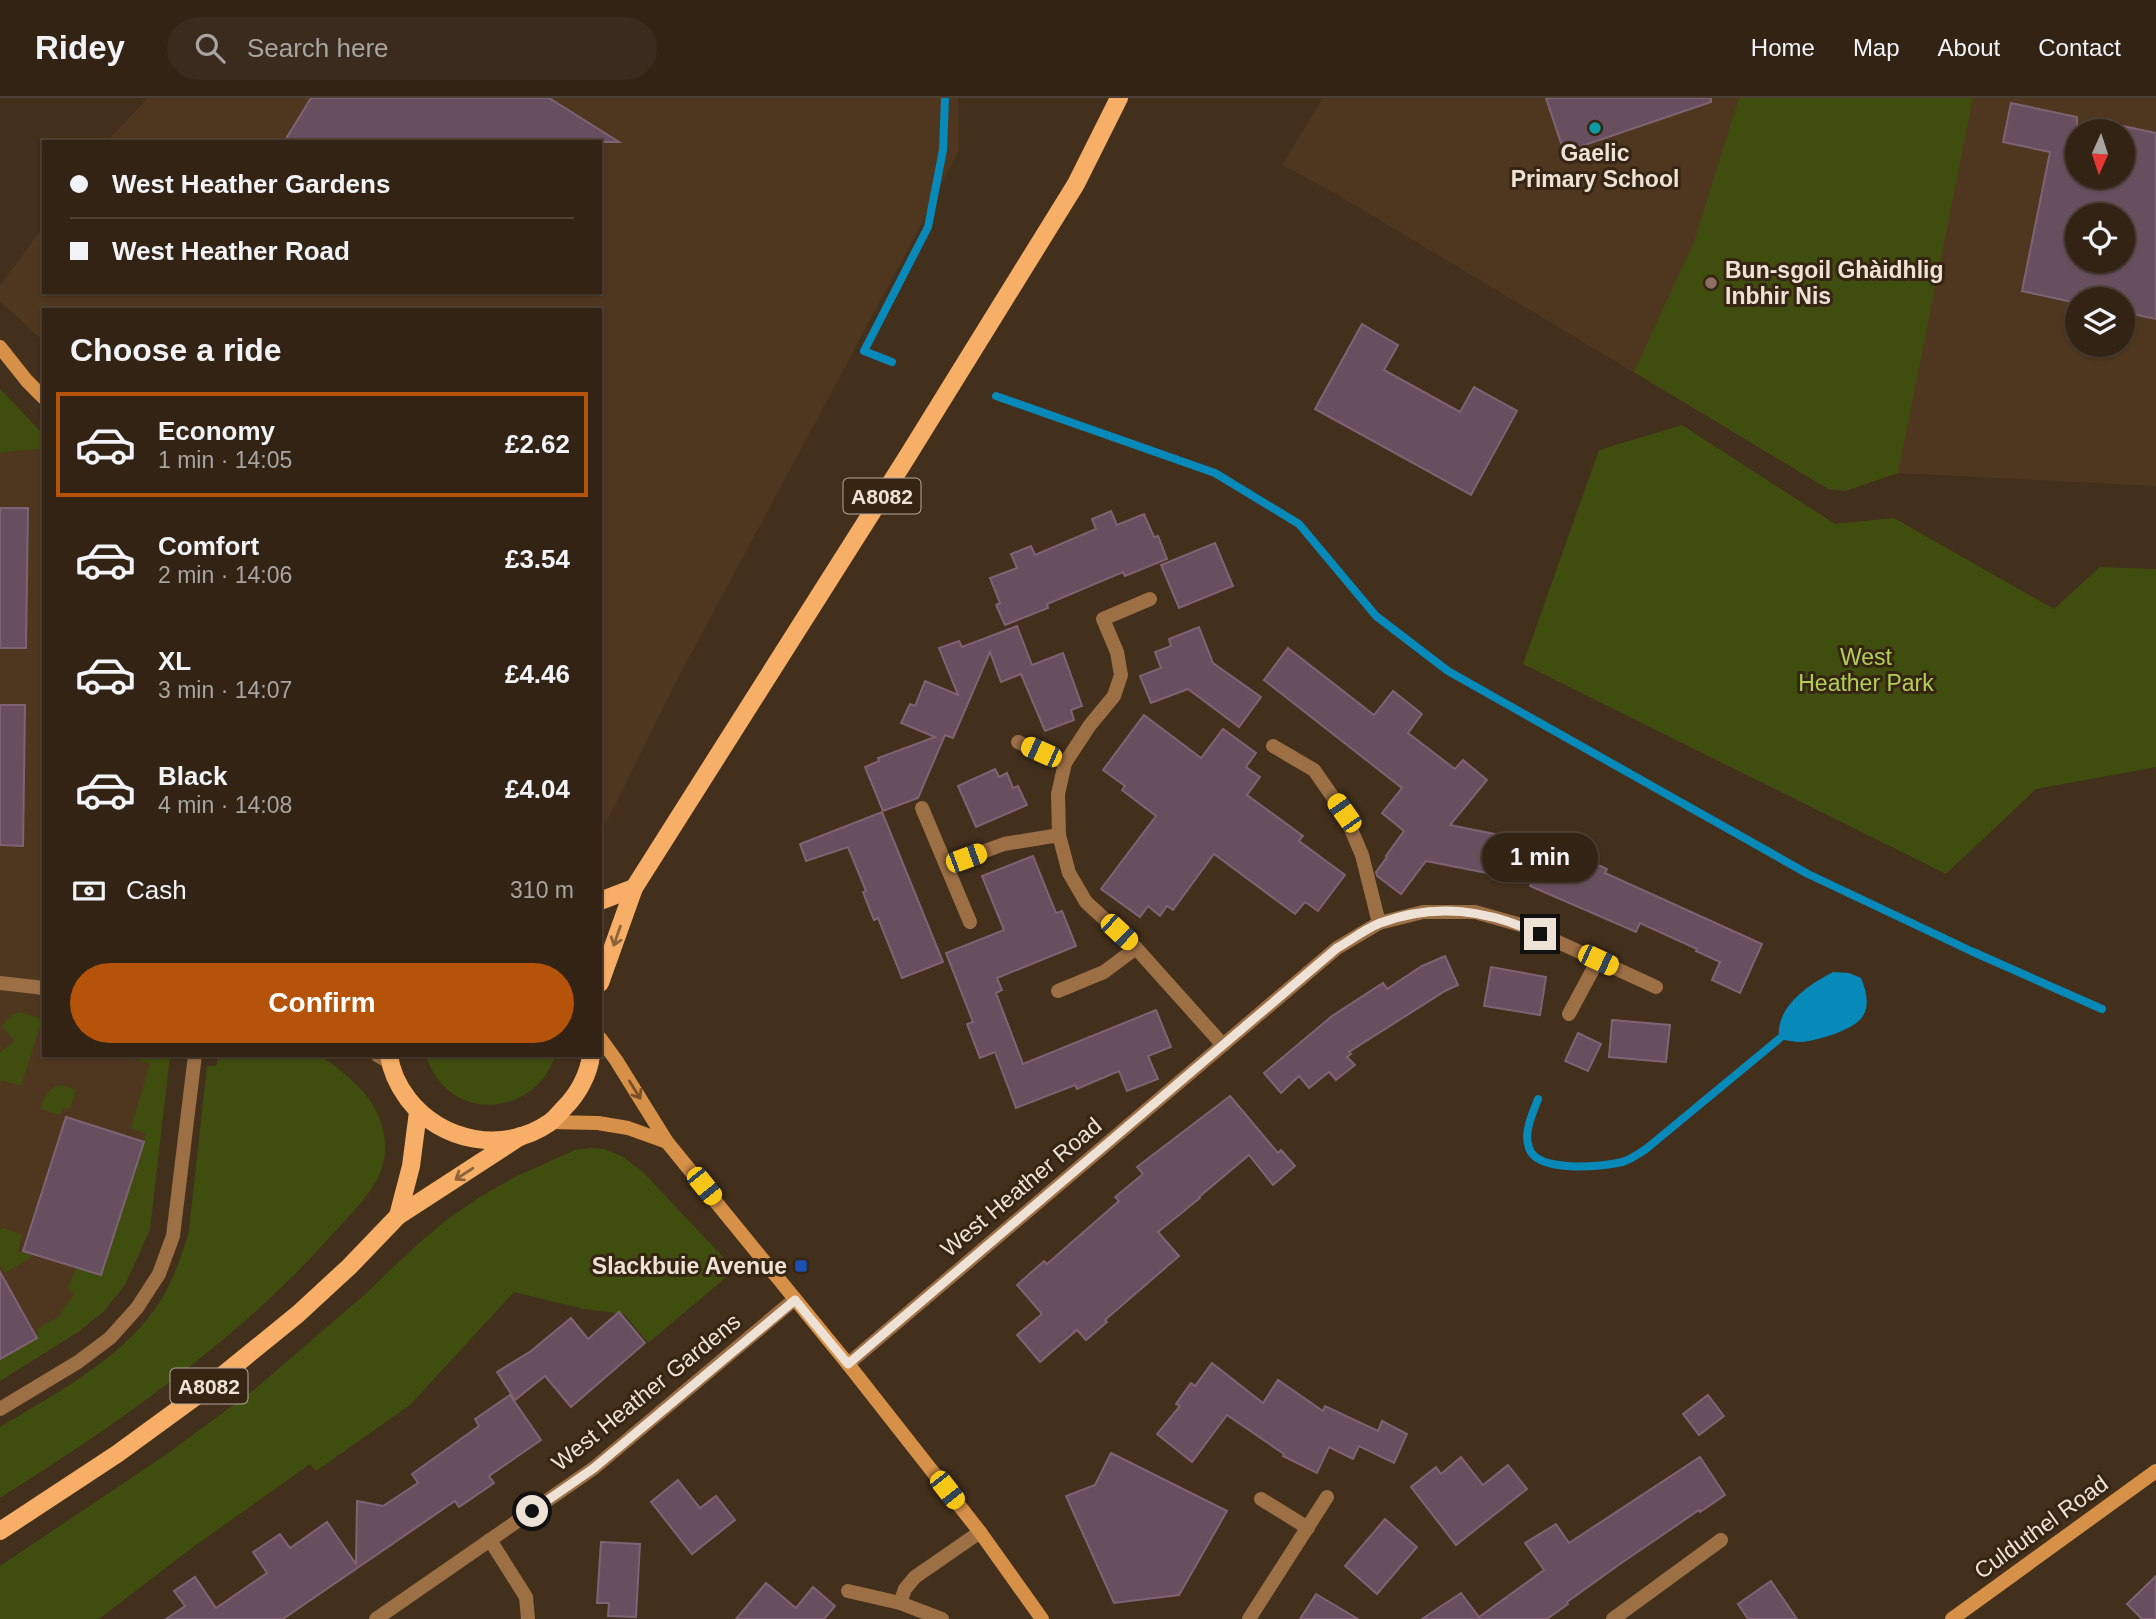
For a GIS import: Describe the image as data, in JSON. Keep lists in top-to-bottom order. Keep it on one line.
{"streets":{"main road":["A8082"],"street":["West Heather Road","West Heather Gardens","Culduthel Road"]},"parks":["West Heather Park"],"places":{"other":["Gaelic Primary School","Bun-sgoil Ghàidhlig Inbhir Nis"],"transit":["Slackbuie Avenue"]},"north":"bottom","page":{"header":"Ridey","search":"Search here","nav":["Home","Map","About","Contact"],"banner":["West Heather Gardens","West Heather Road"],"heading":"Choose a ride","list":[{"name":"Economy","note":"1 min · 14:05","value":"£2.62"},{"name":"Comfort","note":"2 min · 14:06","value":"£3.54"},{"name":"XL","note":"3 min · 14:07","value":"£4.46"},{"name":"Black","note":"4 min · 14:08","value":"£4.04"}],"bubble":"1 min","pay":["Cash","310 m"],"buttons":"Confirm"}}
